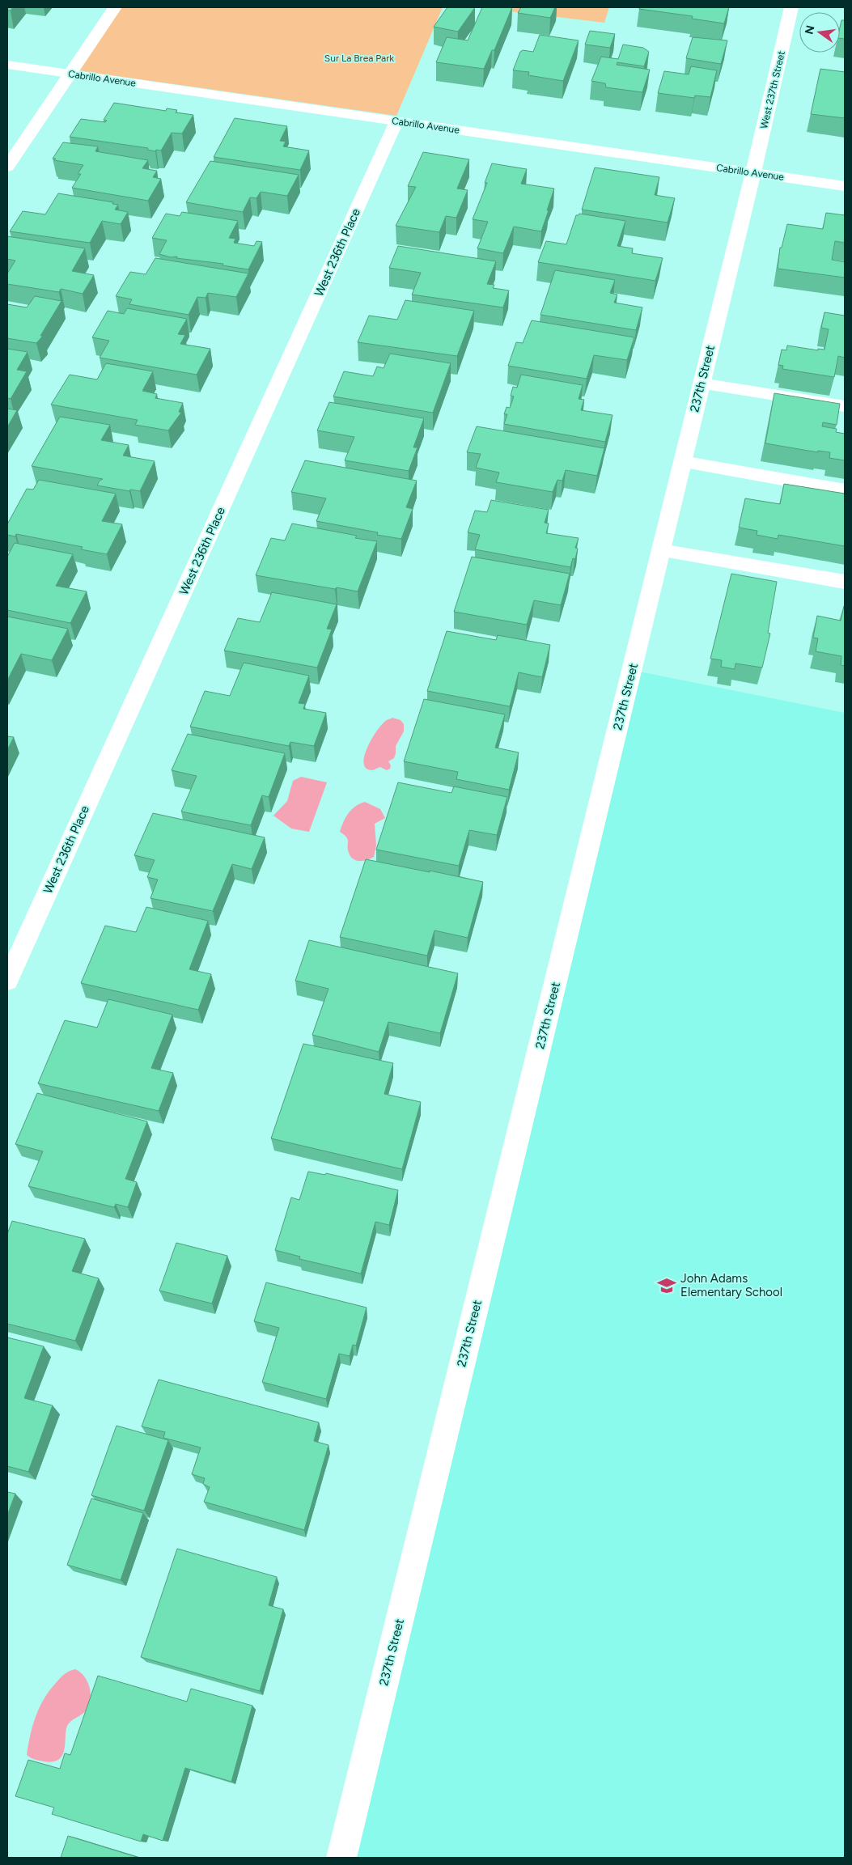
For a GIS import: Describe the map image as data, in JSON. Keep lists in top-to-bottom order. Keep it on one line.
{"streets":{"street":["Cabrillo Avenue","West 237th Street","West 236th Place","237th Street"]},"crossings":[["Cabrillo Avenue","West 237th Street"],["Cabrillo Avenue","West 236th Place"],["Cabrillo Avenue","237th Street"],["West 237th Street","237th Street"]],"parks":["Sur La Brea Park"],"places":{"school or university":["John Adams Elementary School"]},"north":"left"}
